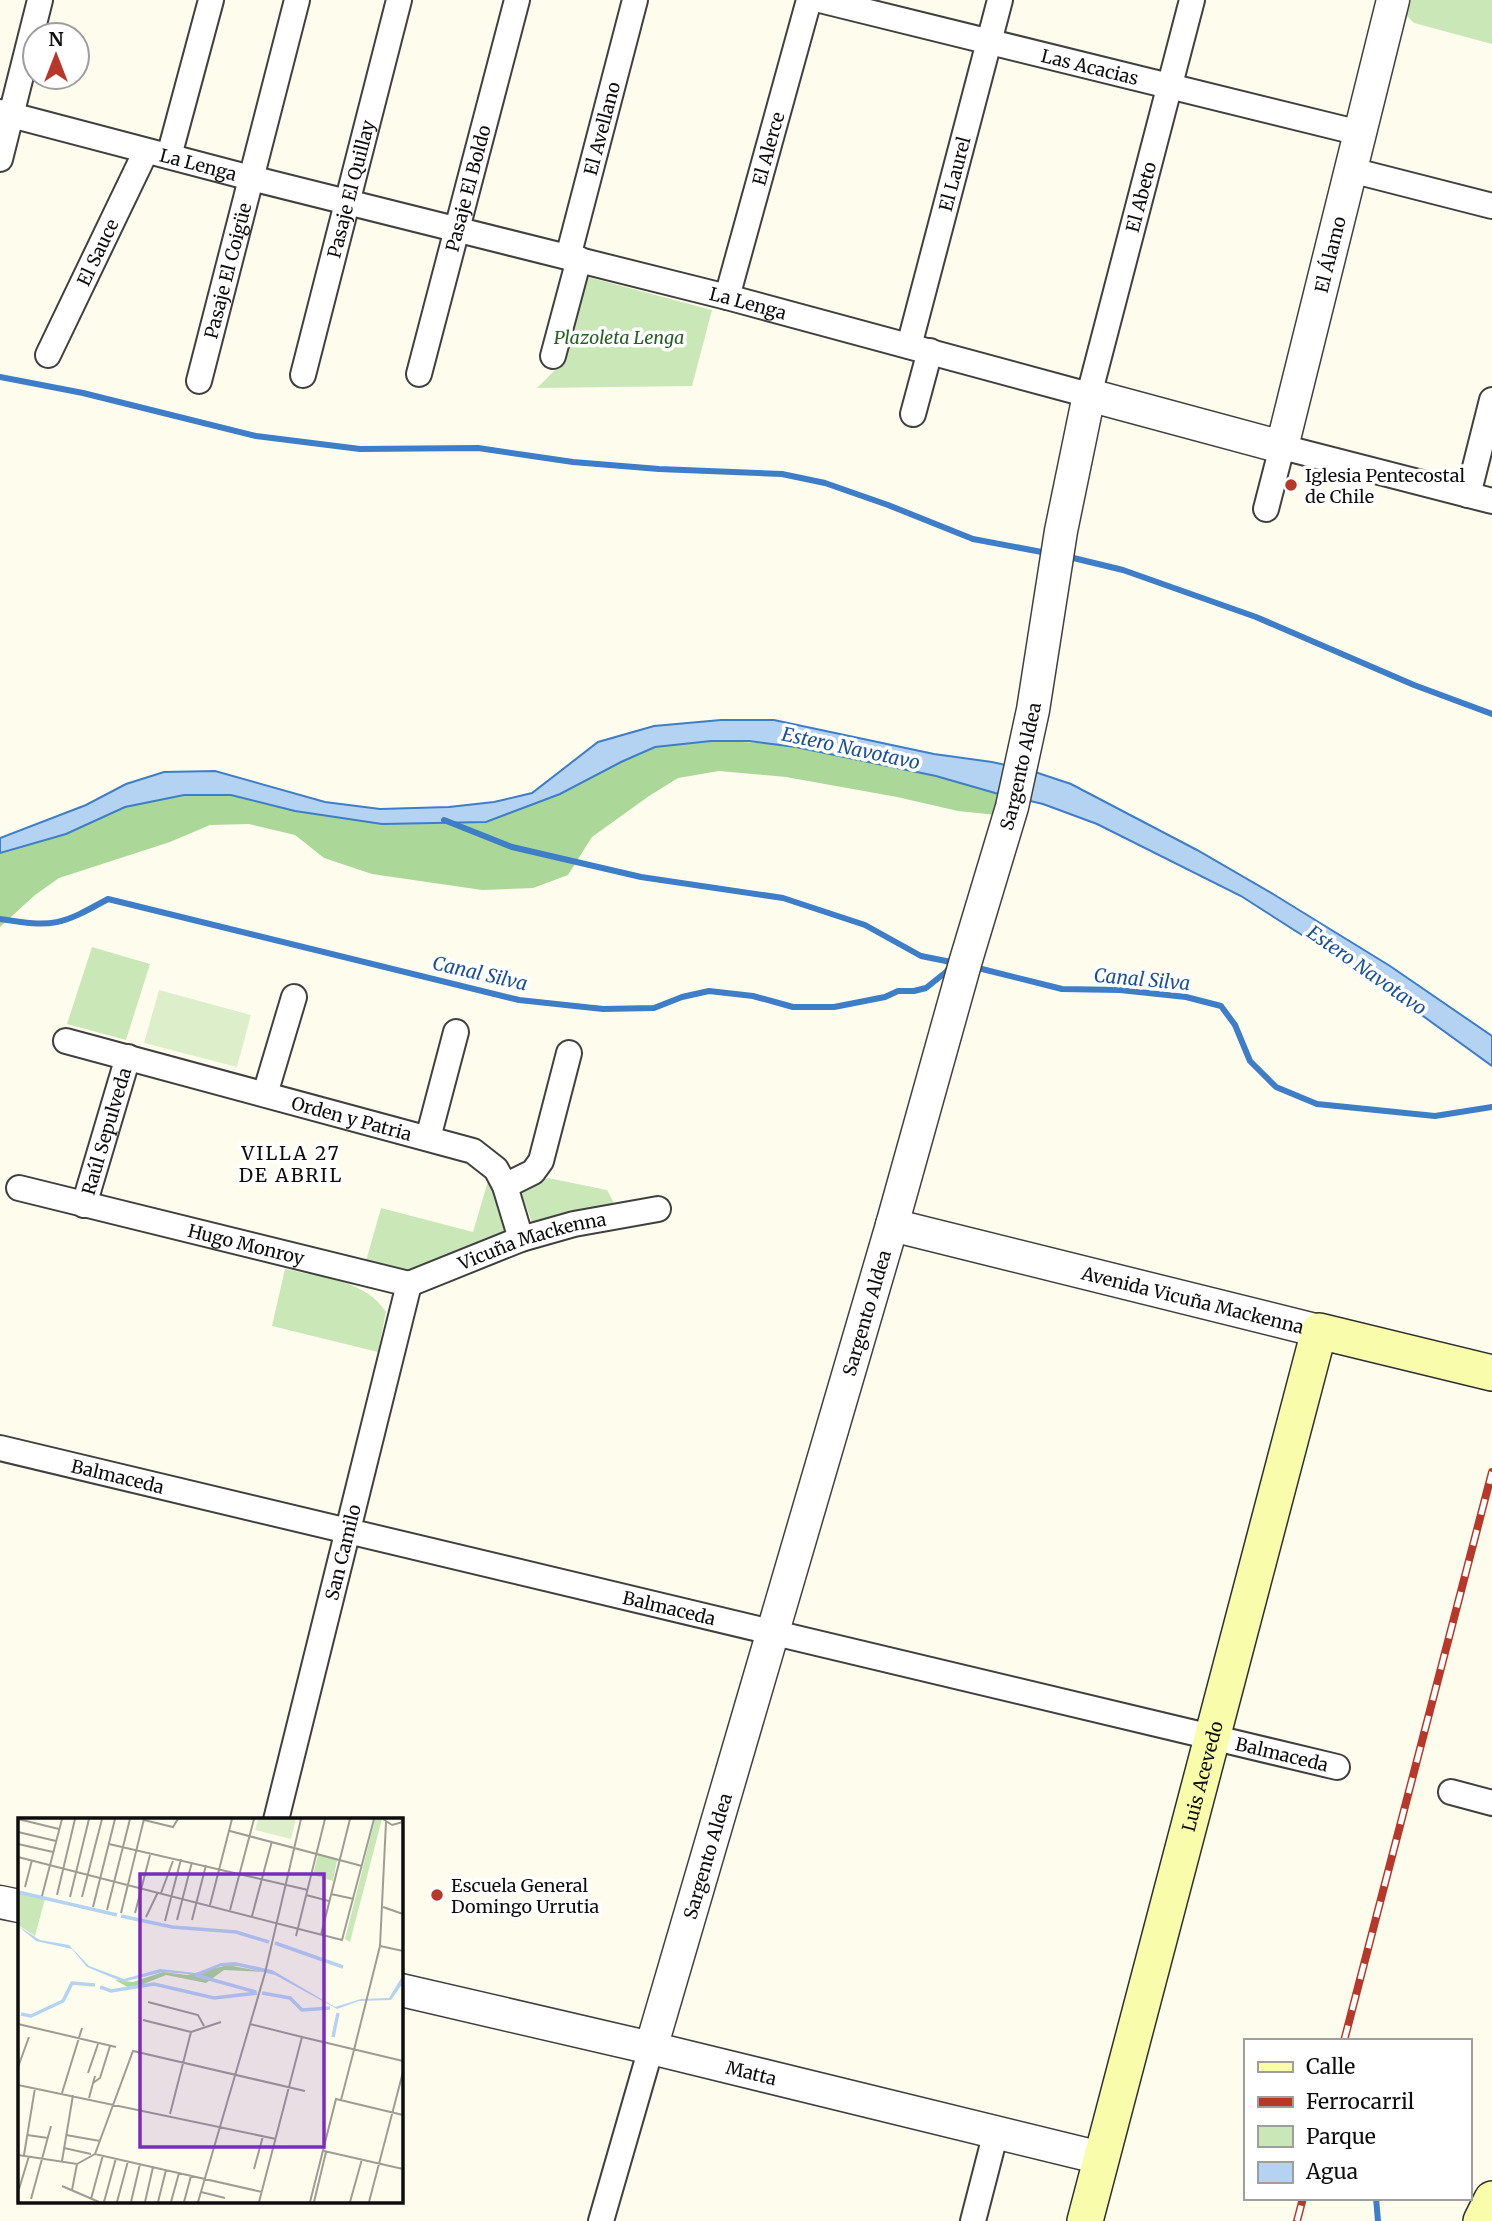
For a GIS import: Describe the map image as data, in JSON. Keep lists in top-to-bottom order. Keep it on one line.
{"streets":{"main road":["Avenida Vicuña Mackenna","Luis Acevedo"],"street":["Las Acacias","El Avellano","El Alerce","La Lenga","El Laurel","Pasaje El Boldo","Pasaje El Quillay","El Abeto","El Sauce","El Álamo","Pasaje El Coigüe","Sargento Aldea","Orden y Patria","Raúl Sepulveda","Vicuña Mackenna","Hugo Monroy","Balmaceda","San Camilo","Matta"]},"crossings":[["Las Acacias","El Laurel"],["Las Acacias","El Abeto"],["Las Acacias","El Álamo"],["El Avellano","La Lenga"],["El Alerce","La Lenga"],["La Lenga","El Laurel"],["La Lenga","Pasaje El Boldo"],["La Lenga","Pasaje El Quillay"],["La Lenga","El Abeto"],["La Lenga","El Sauce"],["La Lenga","El Álamo"],["La Lenga","Pasaje El Coigüe"],["La Lenga","Sargento Aldea"],["El Abeto","Sargento Aldea"],["Sargento Aldea","Avenida Vicuña Mackenna"],["Sargento Aldea","Balmaceda"],["Sargento Aldea","Matta"],["Orden y Patria","Raúl Sepulveda"],["Orden y Patria","Vicuña Mackenna"],["Raúl Sepulveda","Hugo Monroy"],["Vicuña Mackenna","Hugo Monroy"],["Vicuña Mackenna","San Camilo"],["Hugo Monroy","San Camilo"],["Avenida Vicuña Mackenna","Luis Acevedo"],["Balmaceda","San Camilo"],["Balmaceda","Luis Acevedo"],["Luis Acevedo","Matta"]],"districts":["VILLA 27 DE ABRIL"],"water":["Estero Navotavo","Canal Silva"],"parks":["Plazoleta Lenga"],"places":["Iglesia Pentecostal de Chile","Escuela General Domingo Urrutia"],"legend":["Calle","Ferrocarril","Parque","Agua"],"north":"top"}
